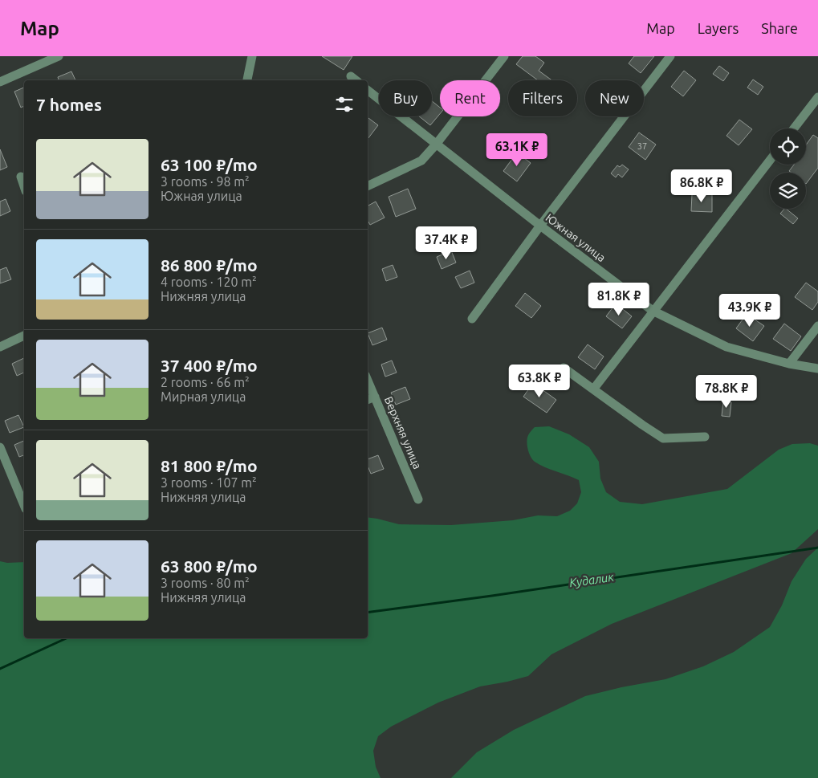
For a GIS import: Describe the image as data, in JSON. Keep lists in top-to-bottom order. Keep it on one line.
{"streets":{"street":["Южная улица","Верхняя улица"]},"water":["Кудалик"],"house_numbers":["37"],"page":{"header":"Map","nav":["Map","Layers","Share"],"chip":["Buy","Rent","Filters","New"],"heading":"7 homes","list":[{"name":"63 100 ₽/mo","note":"3 rooms · 98 m² · Южная улица"},{"name":"86 800 ₽/mo","note":"4 rooms · 120 m² · Нижняя улица"},{"name":"37 400 ₽/mo","note":"2 rooms · 66 m² · Мирная улица"},{"name":"81 800 ₽/mo","note":"3 rooms · 107 m² · Нижняя улица"},{"name":"63 800 ₽/mo","note":"3 rooms · 80 m² · Нижняя улица"}],"price":["63.1K ₽","86.8K ₽","37.4K ₽","81.8K ₽","43.9K ₽","63.8K ₽","78.8K ₽"]}}
